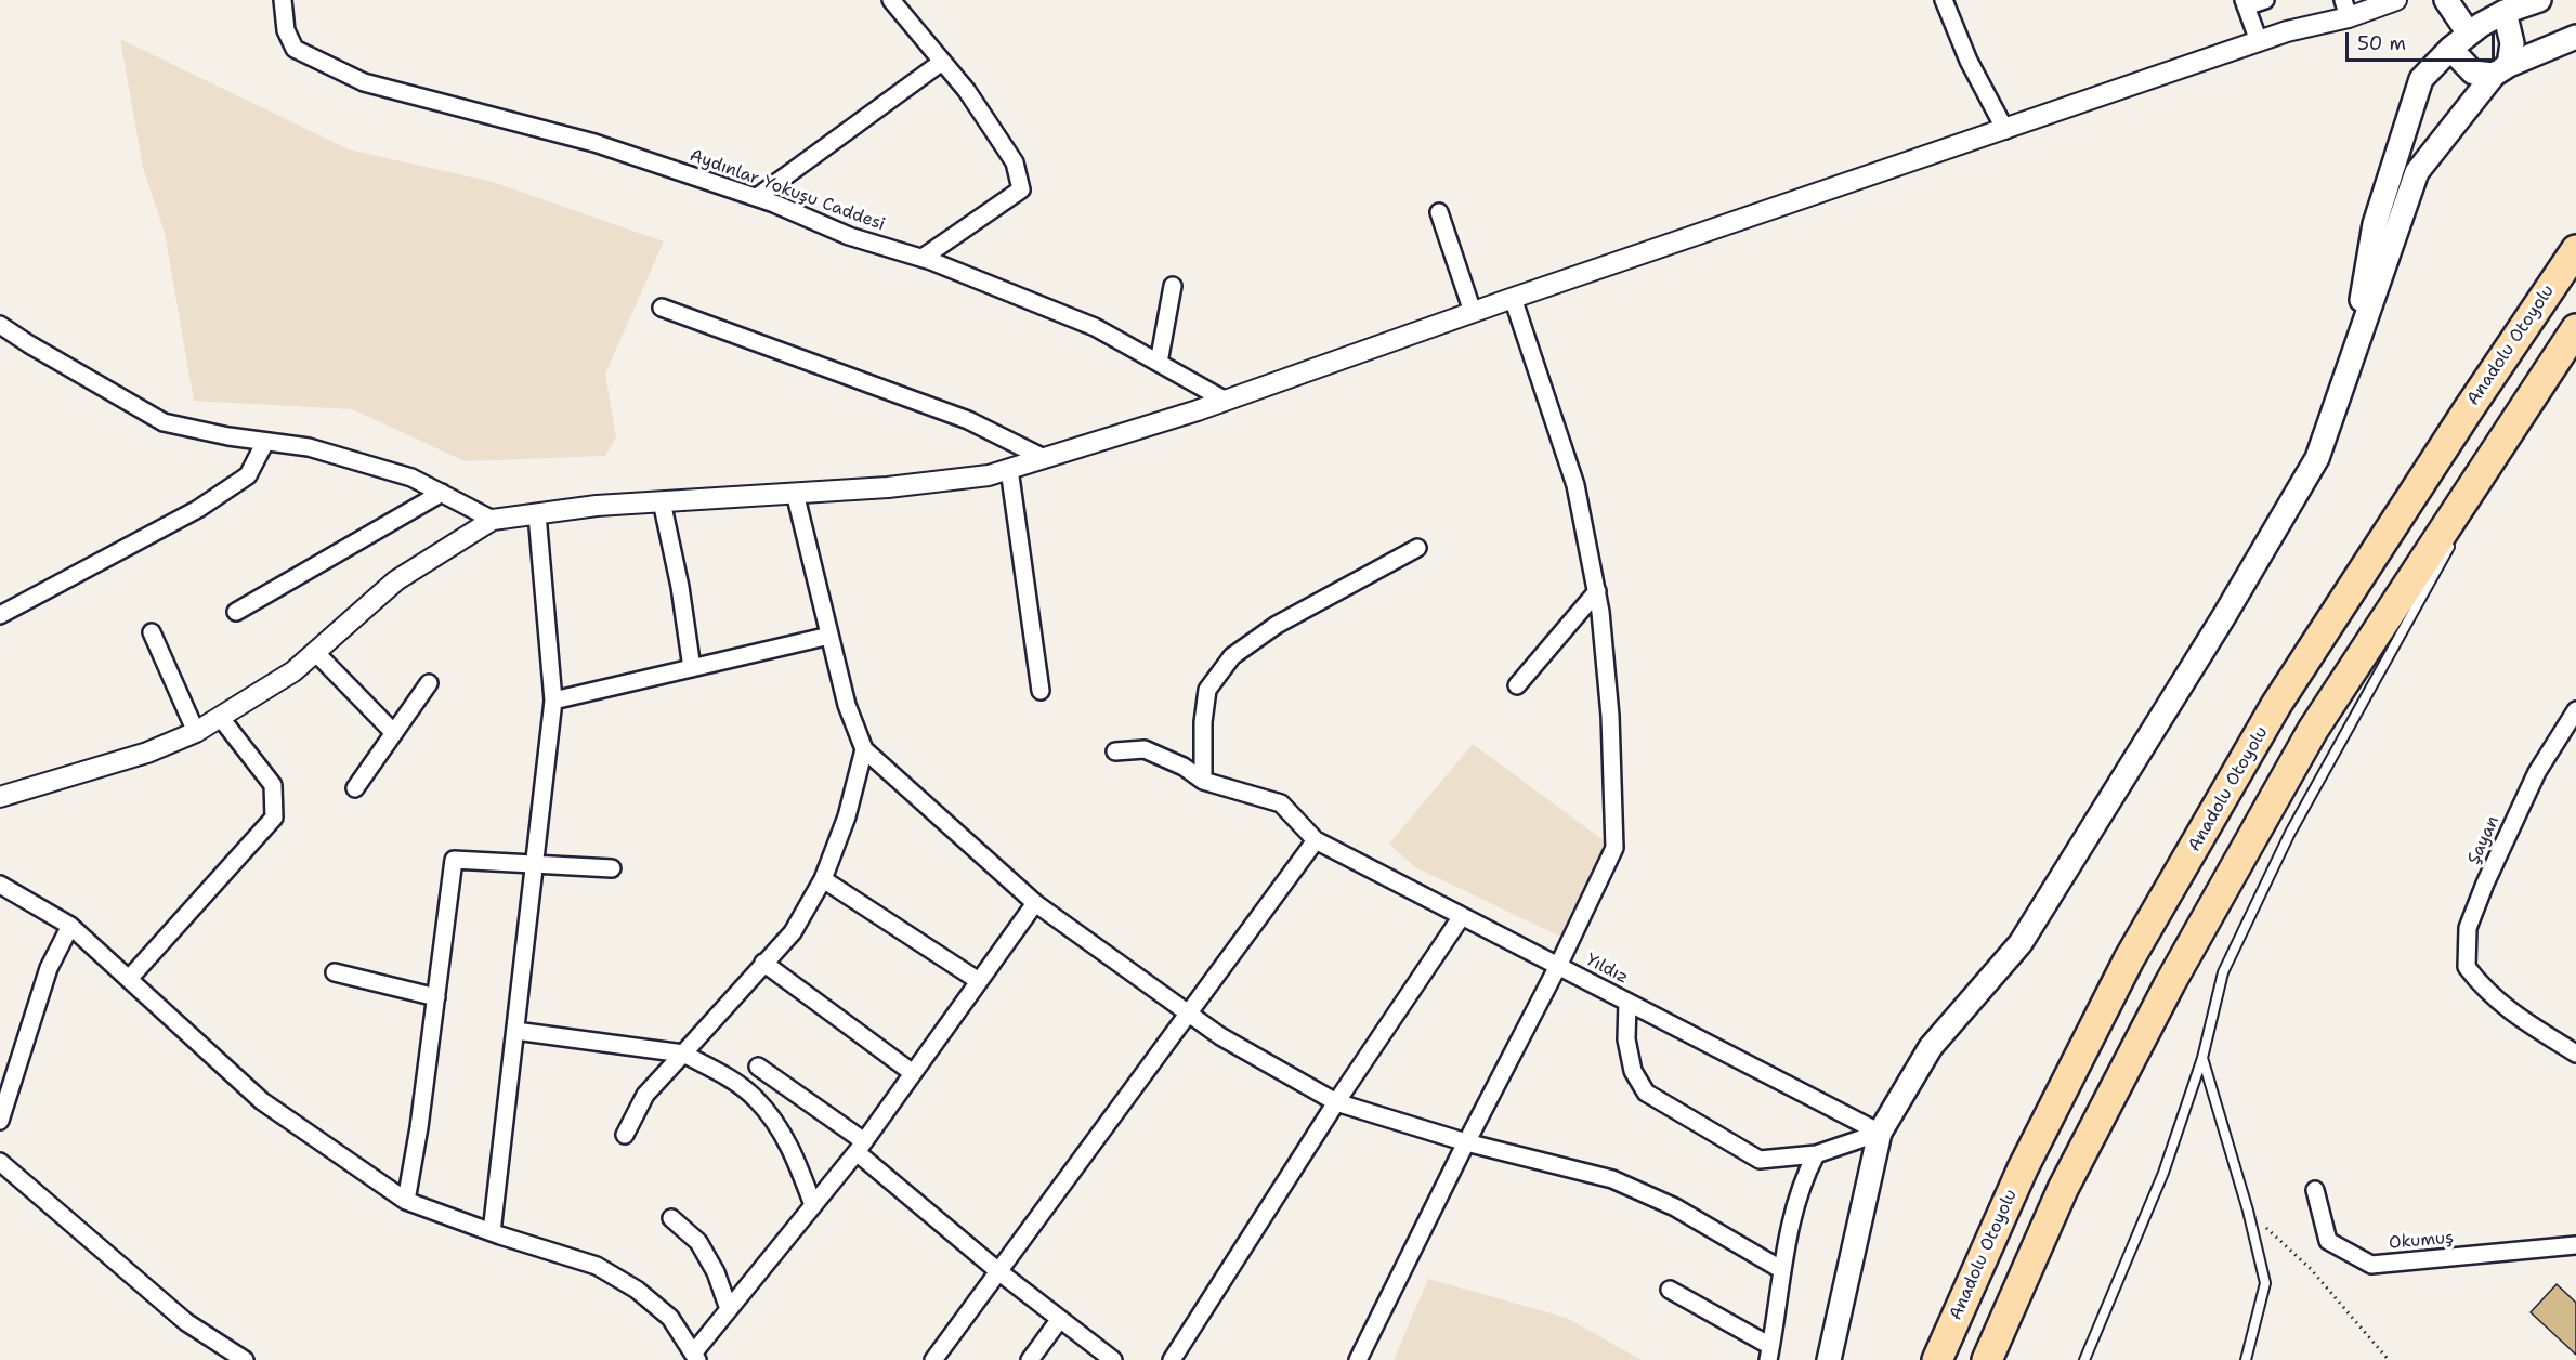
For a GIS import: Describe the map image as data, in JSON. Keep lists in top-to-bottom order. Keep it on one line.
{"streets":{"highway":["Anadolu Otoyolu"],"street":["Aydınlar Yokuşu Caddesi","Şayan","Yıldız","Okumuş"]},"scale_bar":"50 m"}
